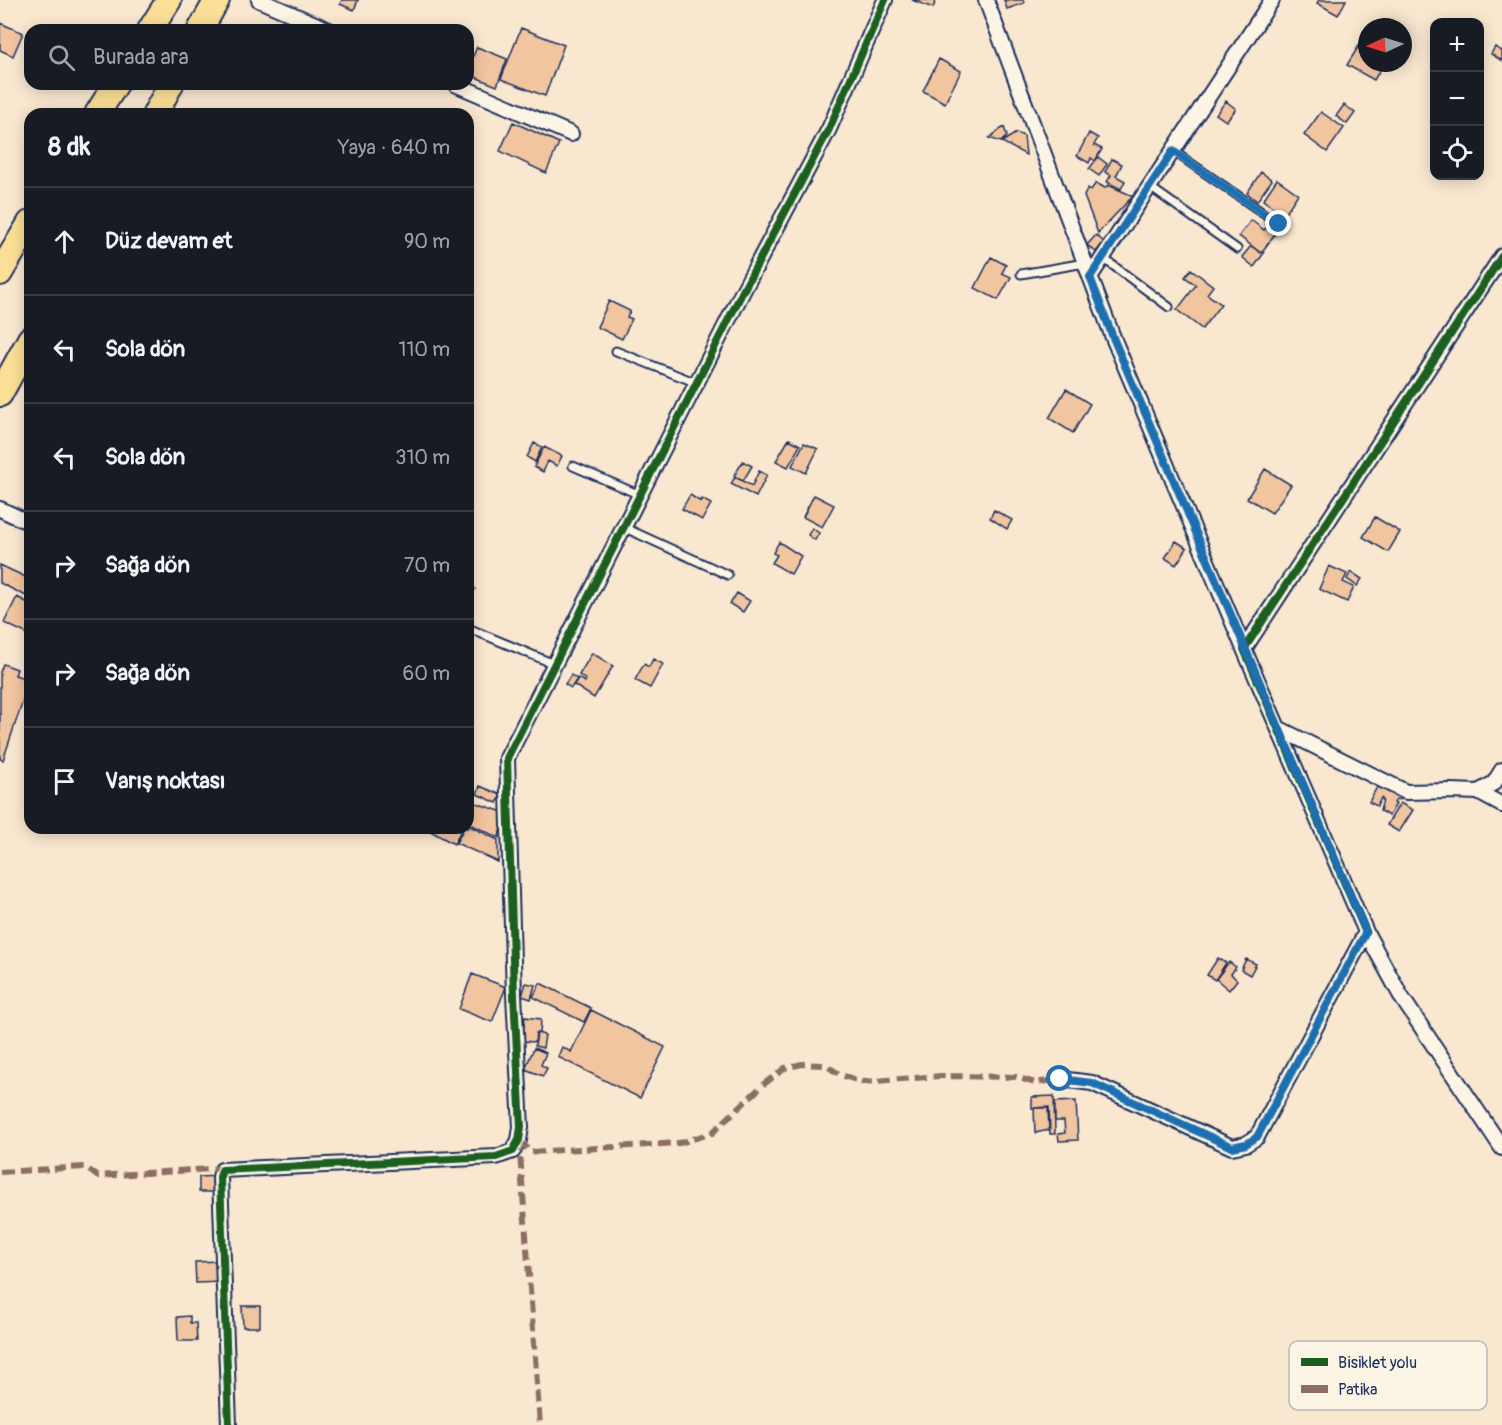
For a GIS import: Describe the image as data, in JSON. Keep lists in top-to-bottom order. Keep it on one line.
{"legend":["Bisiklet yolu","Patika"],"north":"left","page":{"map_buttons":["+","−"],"search":"Burada ara","heading":["8 dk","Yaya · 640 m"],"list":[["Düz devam et","90 m"],["Sola dön","110 m"],["Sola dön","310 m"],["Sağa dön","70 m"],["Sağa dön","60 m"],"Varış noktası"]}}
